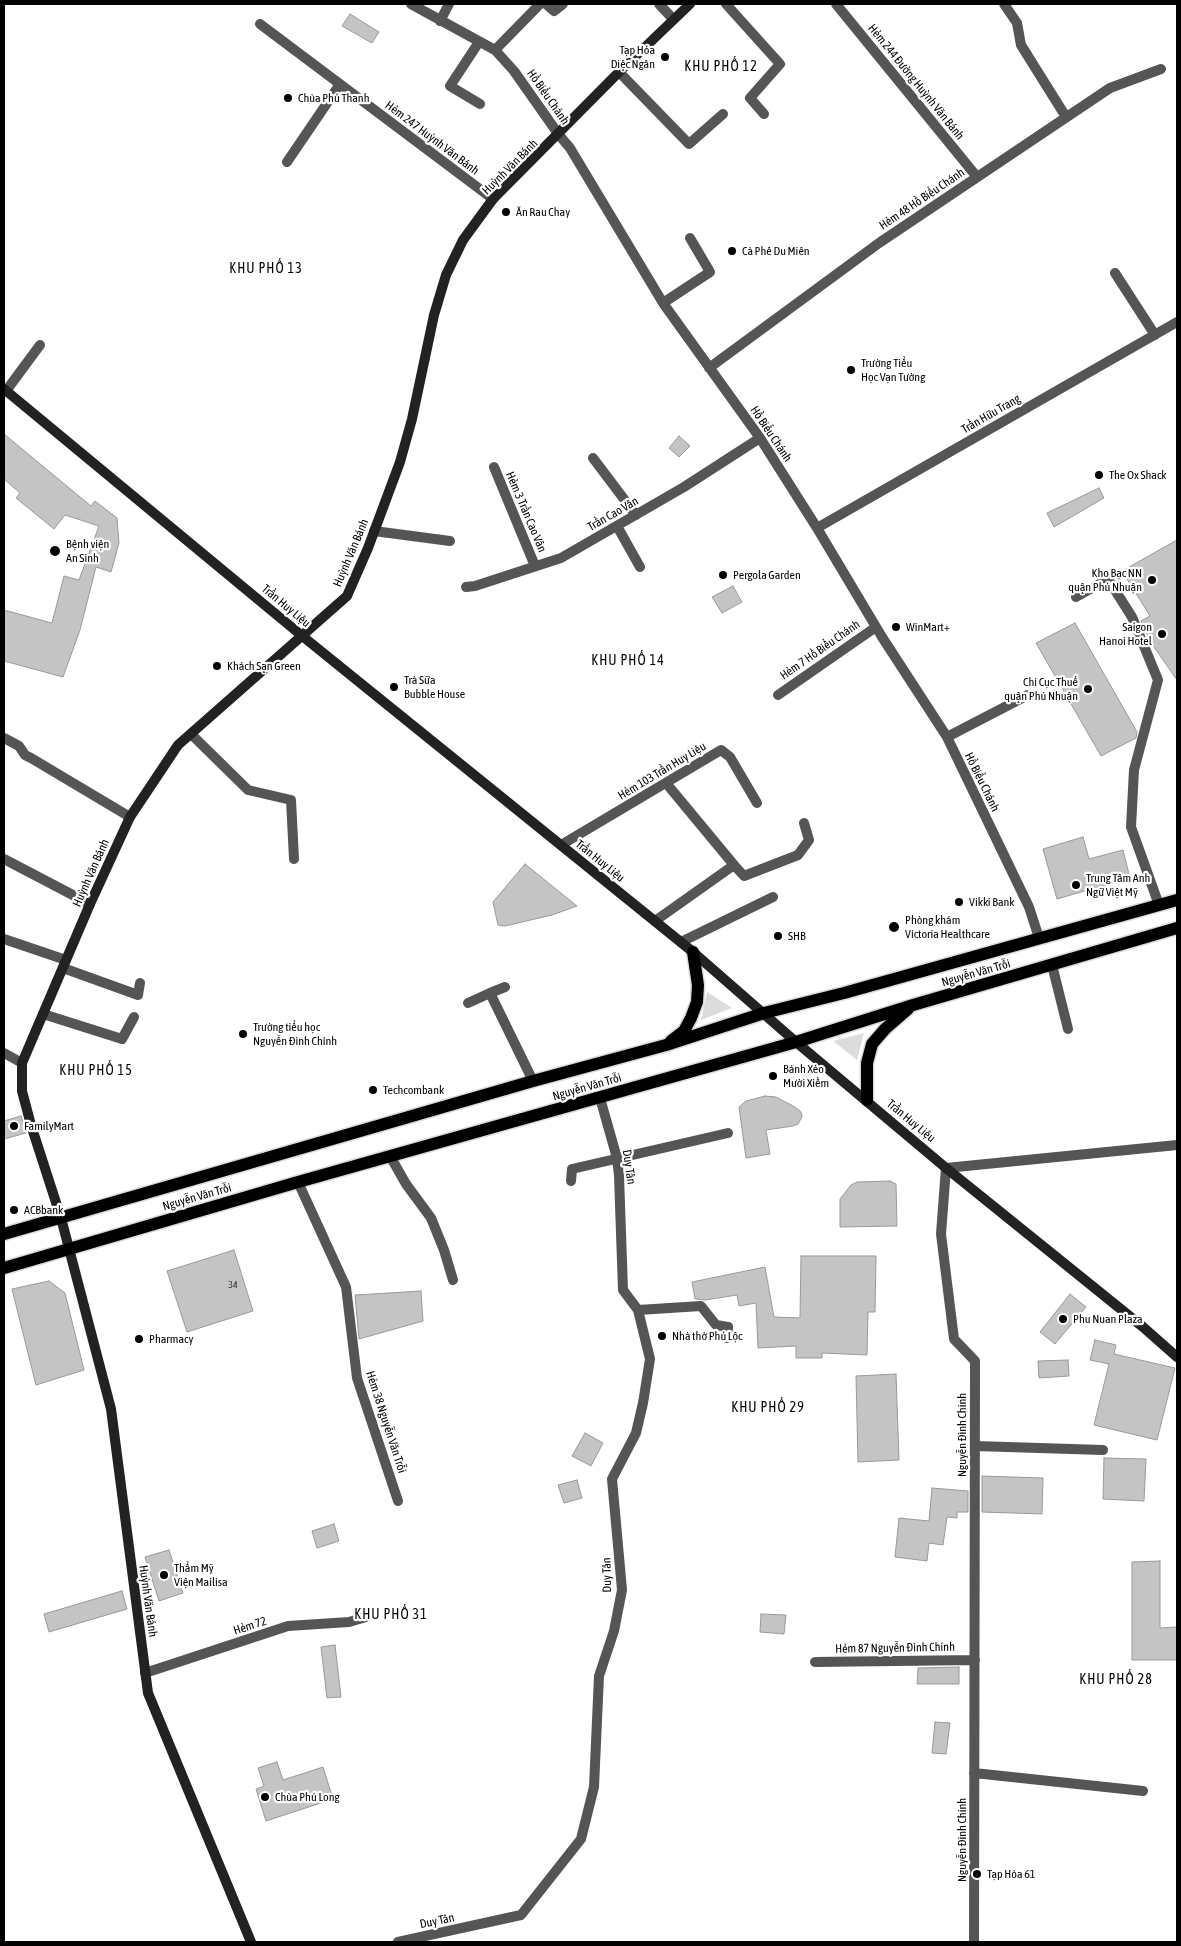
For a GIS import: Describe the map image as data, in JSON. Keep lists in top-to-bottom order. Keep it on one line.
{"streets":{"main road":["Nguyễn Văn Trỗi"],"street":["Hẻm 244 Đường Huỳnh Văn Bánh","Hồ Biểu Chánh","Hẻm 247 Huỳnh Văn Bánh","Huỳnh Văn Bánh","Hẻm 48 Hồ Biểu Chánh","Trần Hữu Trang","Hẻm 3 Trần Cao Vân","Trần Cao Vân","Trần Huy Liệu","Hẻm 7 Hồ Biểu Chánh","Hẻm 103 Trần Huy Liệu","Duy Tân","Hẻm 38 Nguyễn Văn Trỗi","Nguyễn Đình Chính","Hẻm 72","Hẻm 87 Nguyễn Đình Chính"]},"crossings":[["Hẻm 244 Đường Huỳnh Văn Bánh","Hẻm 48 Hồ Biểu Chánh"],["Hồ Biểu Chánh","Huỳnh Văn Bánh"],["Hồ Biểu Chánh","Hẻm 48 Hồ Biểu Chánh"],["Hồ Biểu Chánh","Trần Hữu Trang"],["Hồ Biểu Chánh","Trần Cao Vân"],["Hồ Biểu Chánh","Hẻm 7 Hồ Biểu Chánh"],["Hồ Biểu Chánh","Nguyễn Văn Trỗi"],["Hẻm 247 Huỳnh Văn Bánh","Huỳnh Văn Bánh"],["Huỳnh Văn Bánh","Trần Huy Liệu"],["Huỳnh Văn Bánh","Nguyễn Văn Trỗi"],["Huỳnh Văn Bánh","Hẻm 72"],["Hẻm 3 Trần Cao Vân","Trần Cao Vân"],["Trần Huy Liệu","Hẻm 103 Trần Huy Liệu"],["Trần Huy Liệu","Nguyễn Văn Trỗi"],["Trần Huy Liệu","Nguyễn Đình Chính"],["Nguyễn Văn Trỗi","Duy Tân"],["Nguyễn Văn Trỗi","Hẻm 38 Nguyễn Văn Trỗi"],["Nguyễn Đình Chính","Hẻm 87 Nguyễn Đình Chính"]],"districts":["KHU PHỐ 12","KHU PHỐ 13","KHU PHỐ 14","KHU PHỐ 15","KHU PHỐ 29","KHU PHỐ 31","KHU PHỐ 28"],"places":["Tạp Hóa Diệc Ngân","Chùa Phú Thanh","Ăn Rau Chay","Cà Phê Du Miên","Trường Tiểu Học Vạn Tường","The Ox Shack","Bệnh viện An Sinh","Pergola Garden","Kho Bạc NN quận Phú Nhuận","WinMart+","Saigon Hanoi Hotel","Khách Sạn Green","Trà Sữa Bubble House","Chi Cục Thuế quận Phú Nhuận","Trung Tâm Anh Ngữ Việt Mỹ","Vikki Bank","Phòng khám Victoria Healthcare","SHB","Trường tiểu học Nguyễn Đình Chính","Bánh Xèo Mười Xiềm","Techcombank","FamilyMart","ACBbank","Phu Nuan Plaza","Nhà thờ Phú Lộc","Pharmacy","Thẩm Mỹ Viện Mailisa","Chùa Phú Long","Tạp Hóa 61"],"house_numbers":["34"]}
